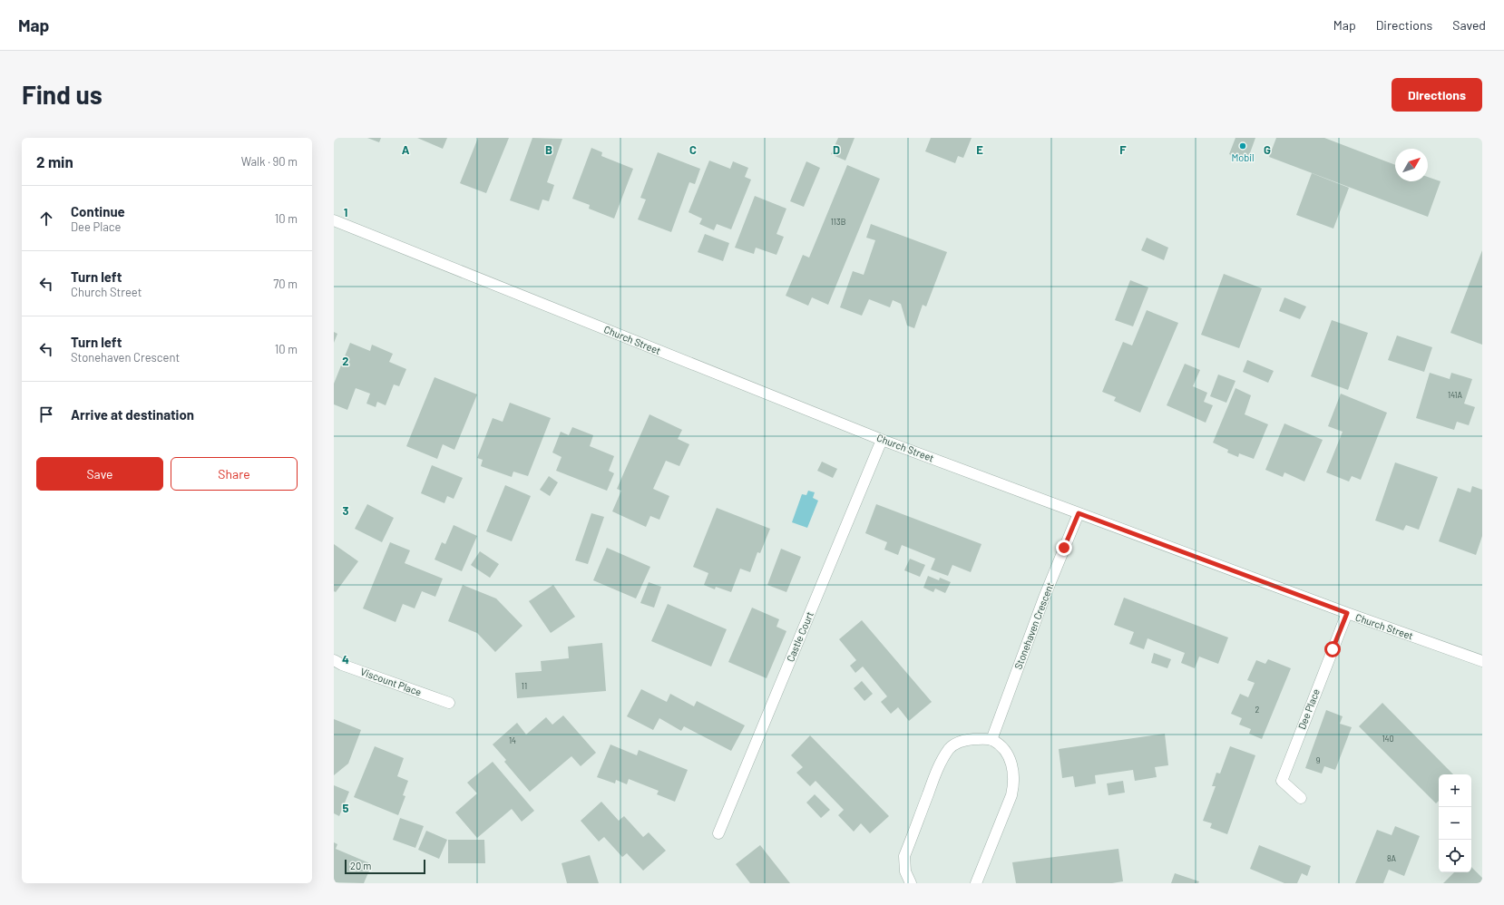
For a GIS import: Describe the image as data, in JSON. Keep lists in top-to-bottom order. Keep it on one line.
{"streets":{"street":["Church Street","Stonehaven Crescent","Castle Court","Viscount Place","Dee Place"]},"crossings":[["Church Street","Stonehaven Crescent"],["Church Street","Castle Court"],["Church Street","Dee Place"]],"places":["Mobil"],"house_numbers":["113B","141A","11","2","140","14","9","8A"],"scale_bar":"20 m","north":"top right","page":{"header":"Map","nav":["Map","Directions","Saved"],"buttons":["Directions",["Save","Share"]],"title":"Find us","heading":["2 min","Walk · 90 m"],"list":[["Continue","Dee Place","10 m"],["Turn left","Church Street","70 m"],["Turn left","Stonehaven Crescent","10 m"],"Arrive at destination"],"map_buttons":["+","−"],"scale":"20 m"},"grid":{"columns":["A","B","C","D","E","F","G"],"rows":["1","2","3","4","5"]}}
